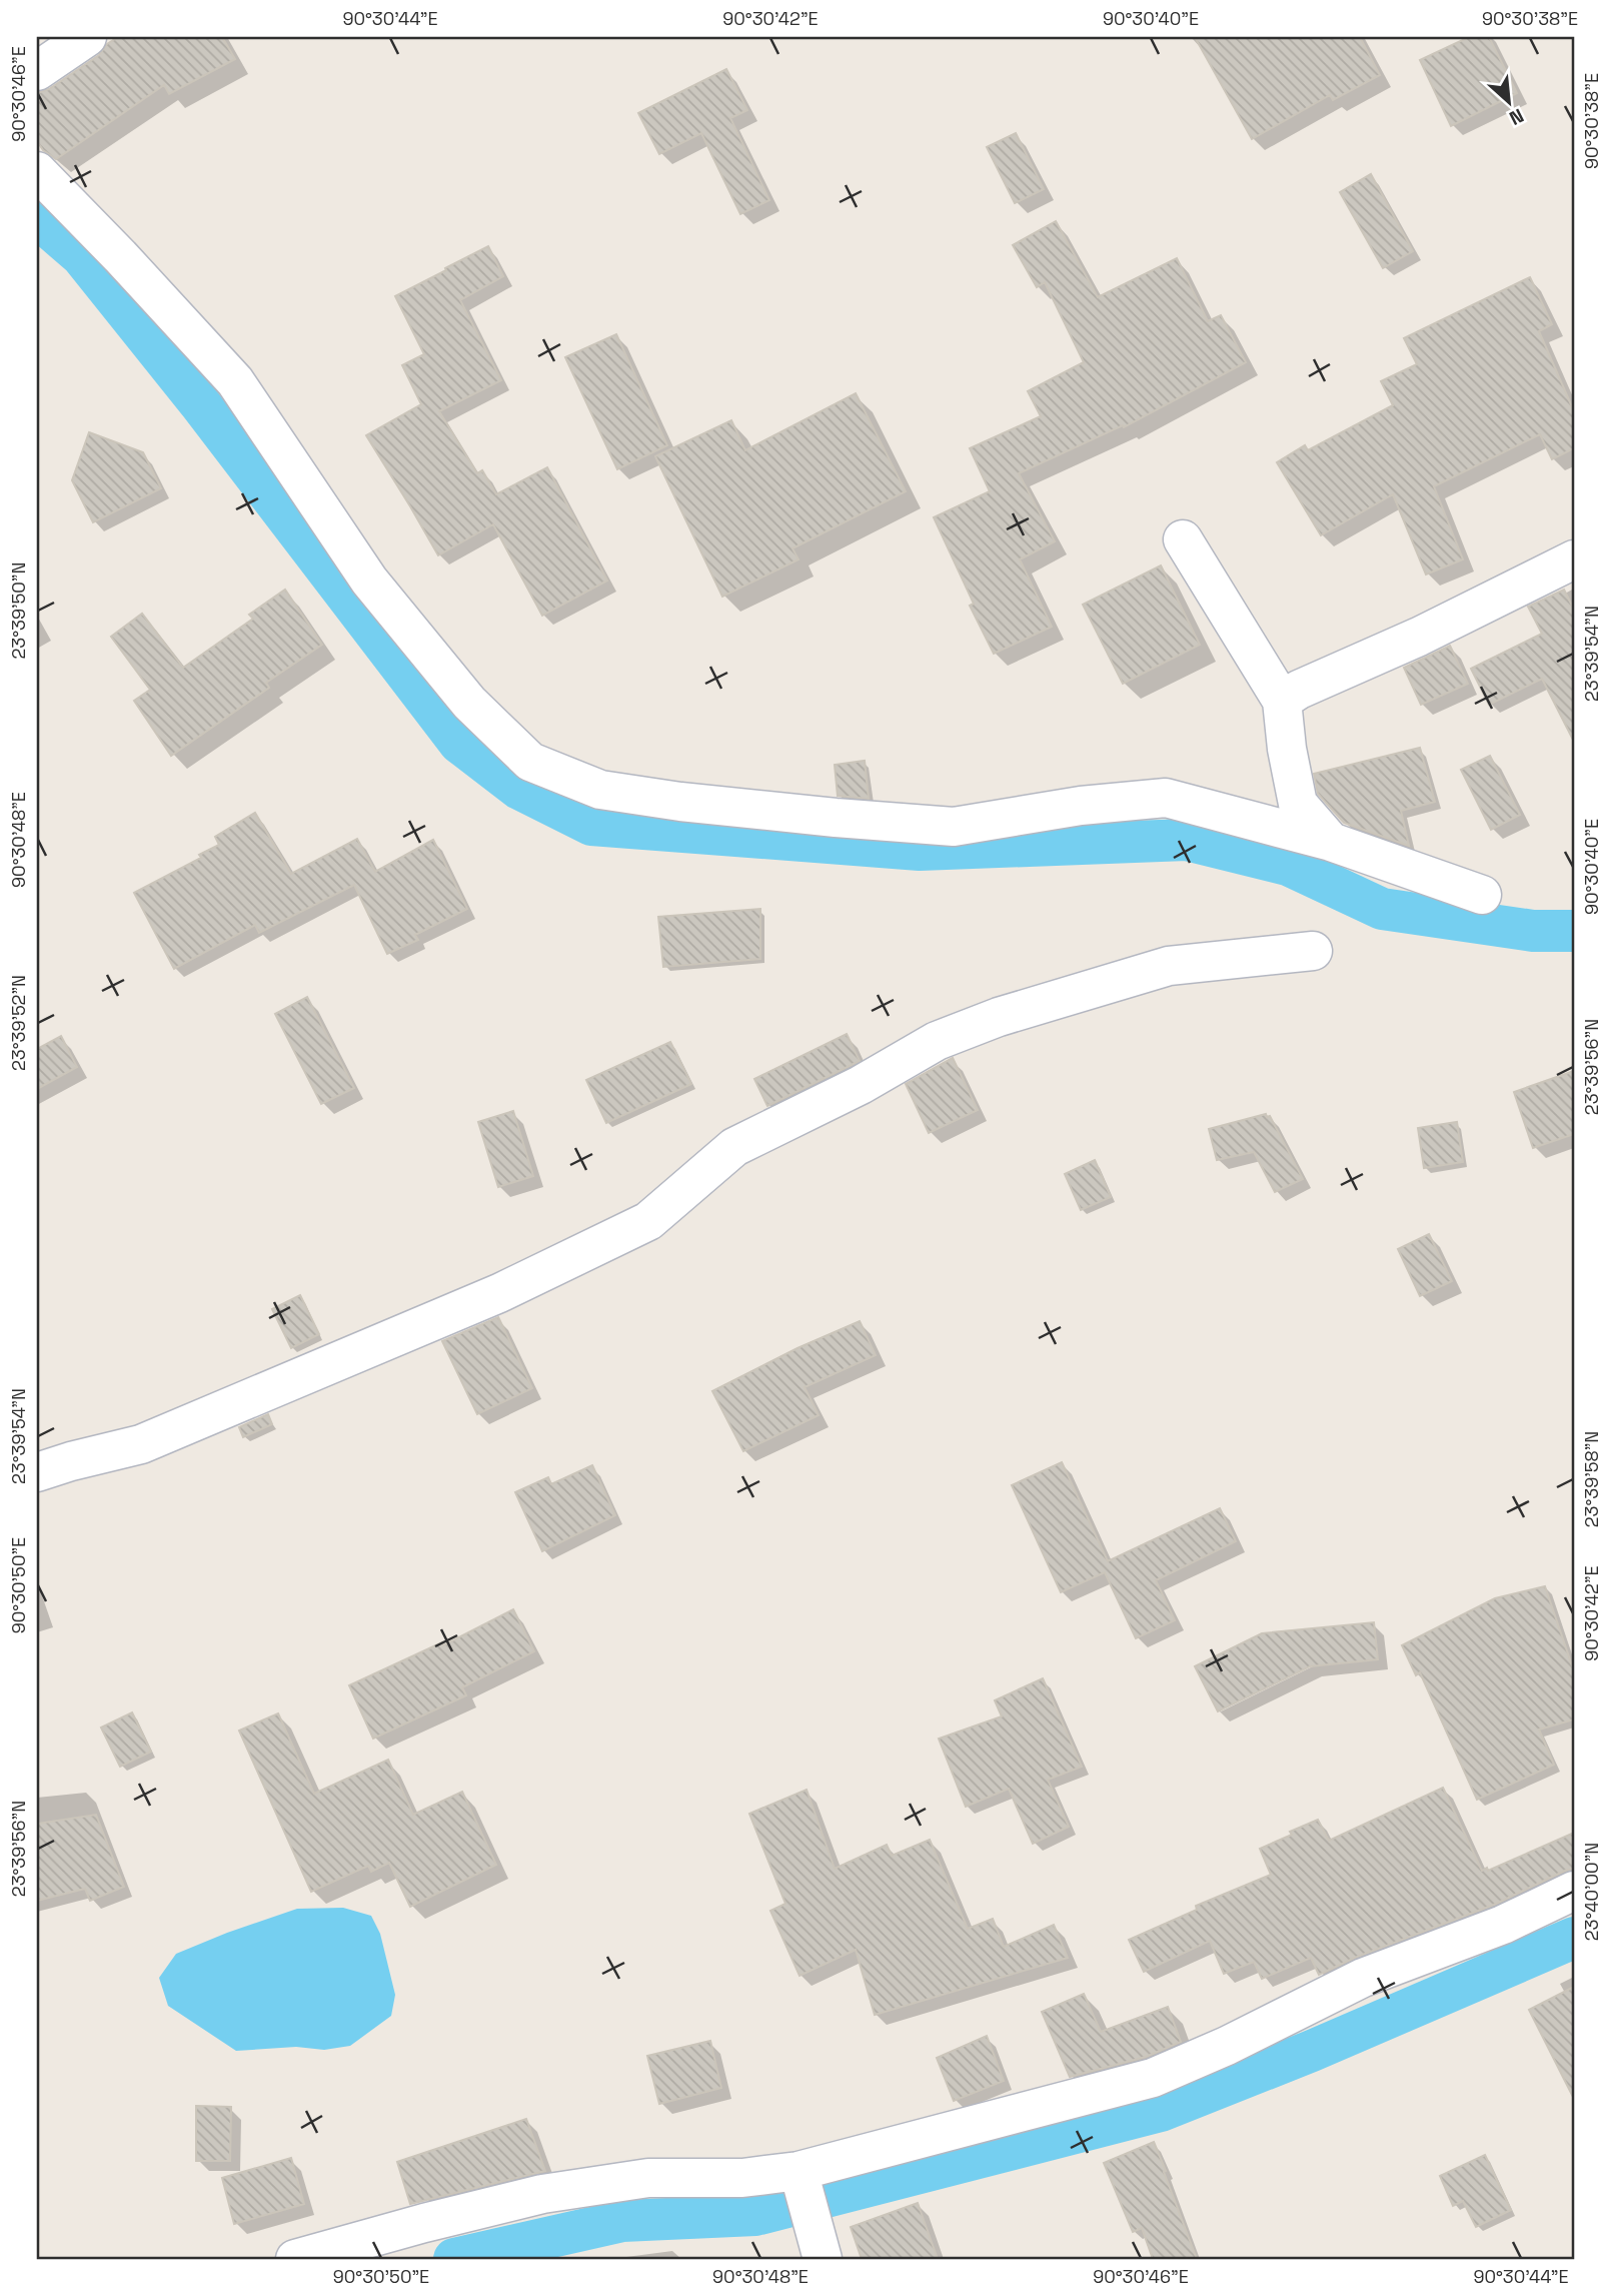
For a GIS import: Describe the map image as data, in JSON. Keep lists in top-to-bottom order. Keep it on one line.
{"north":"bottom right","coordinates":["90°30'44\"E","90°30'42\"E","90°30'40\"E","90°30'38\"E","90°30'46\"E","23°39'50\"N","23°39'54\"N","90°30'48\"E","23°39'52\"N","23°39'56\"N","23°39'58\"N","90°30'50\"E","23°40'00\"N"]}
